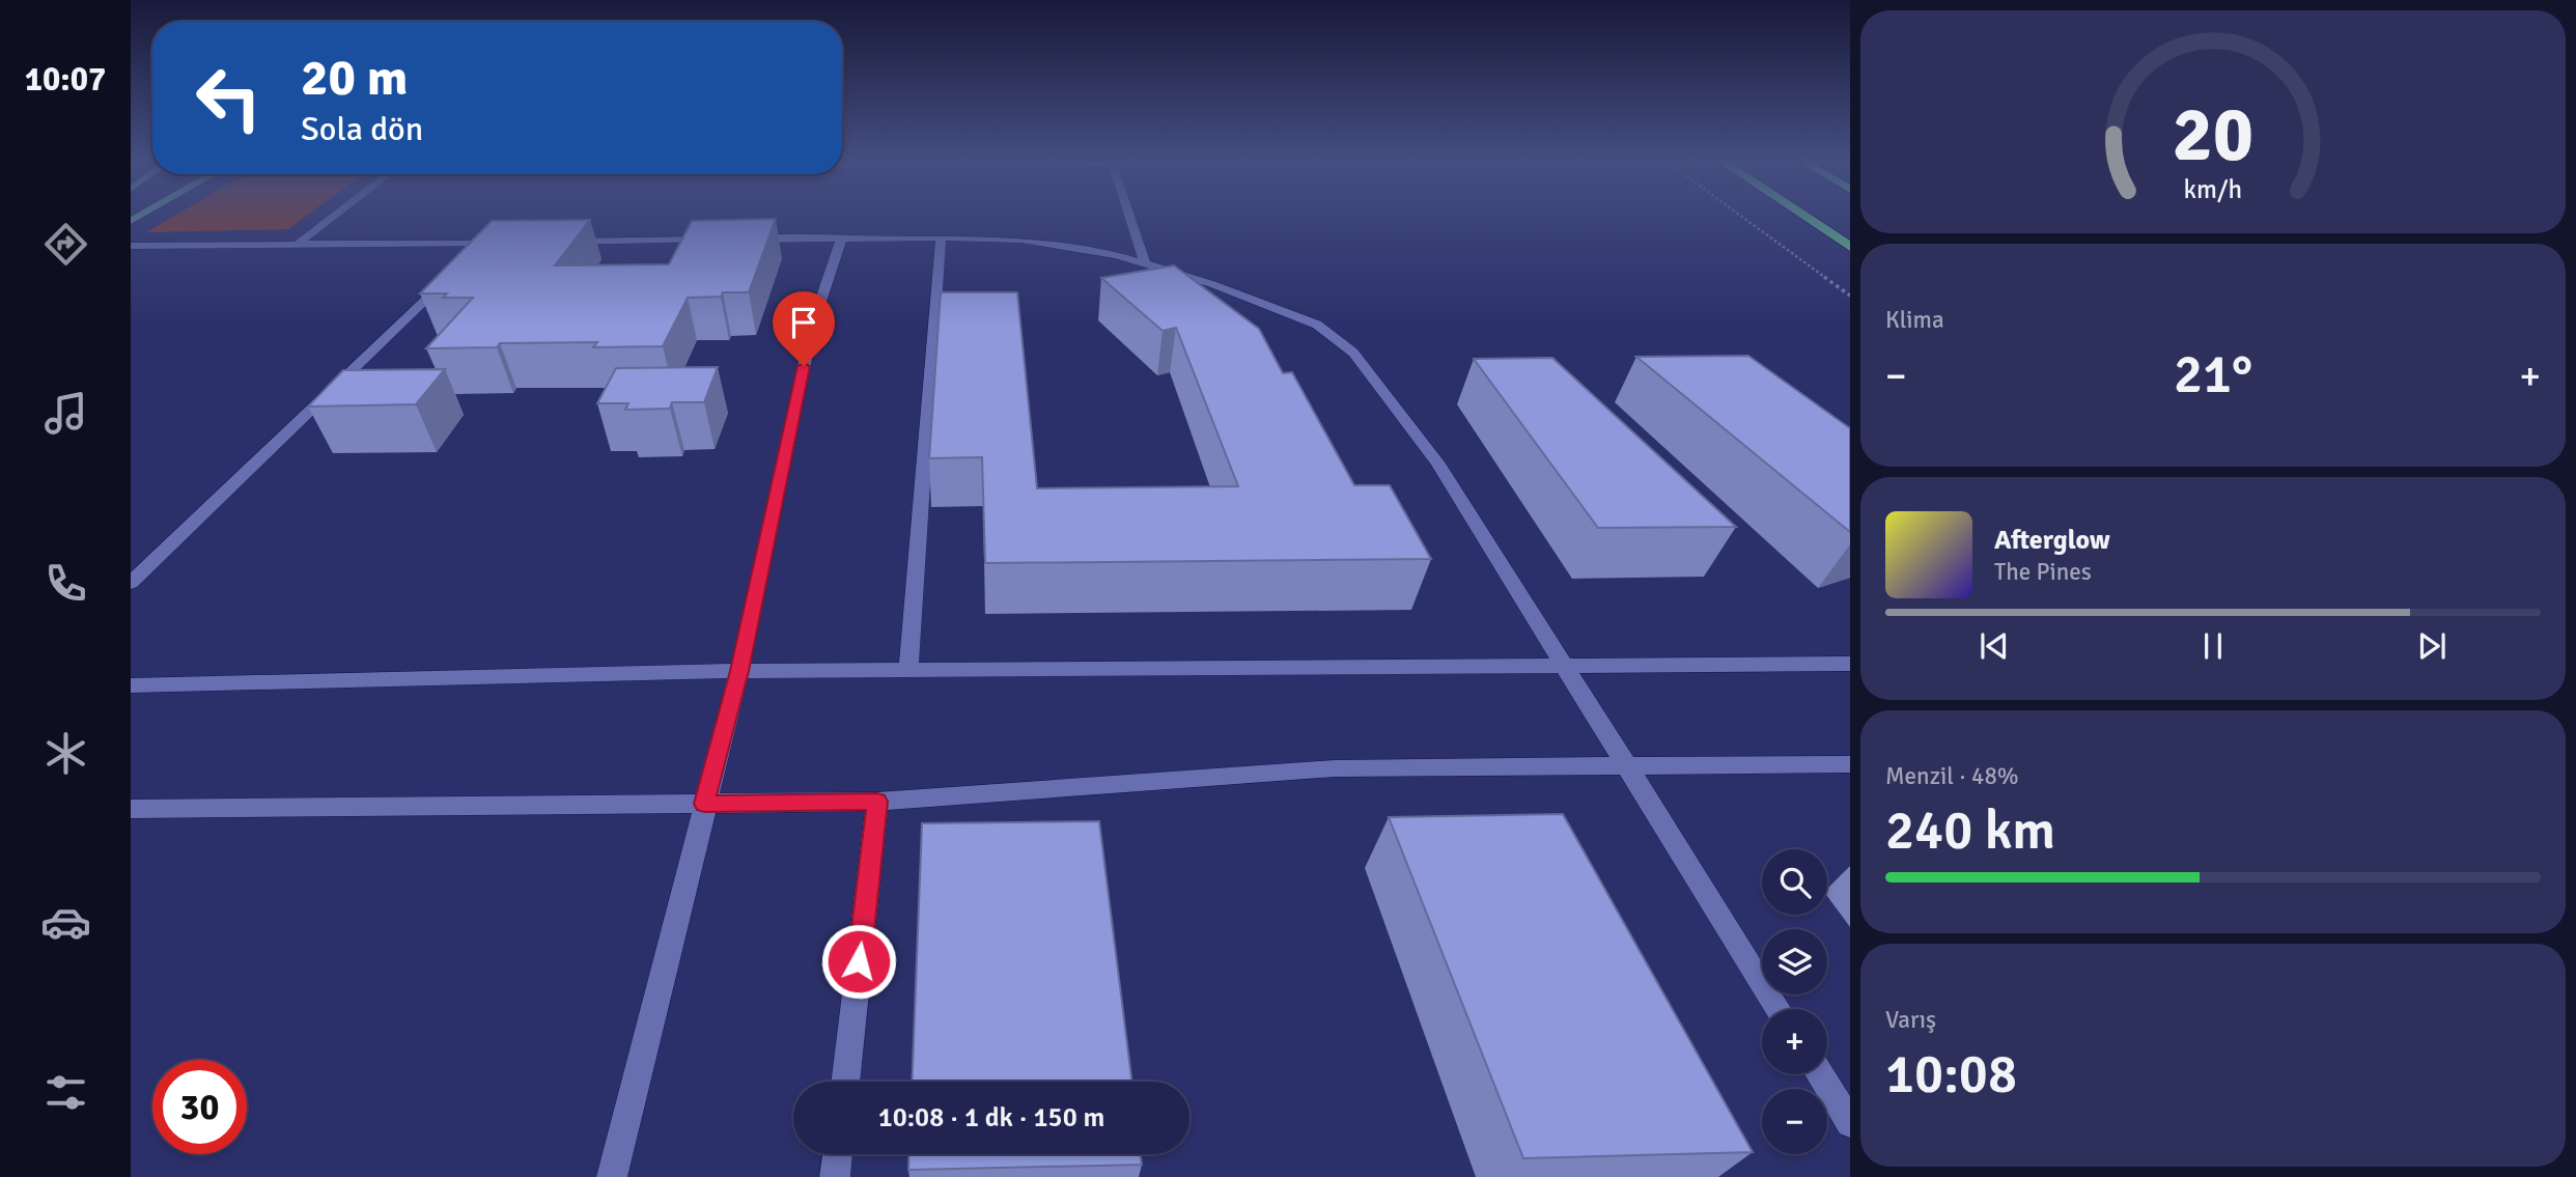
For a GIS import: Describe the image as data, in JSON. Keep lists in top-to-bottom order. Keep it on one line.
{"page":{"tabs":"10:07","turn":["20 m","Sola dön"],"tile":["Klima",["Menzil · 48%","240 km"],["Varış","10:08"]],"heat":["−","21°","+"],"song":["Afterglow","The Pines"],"map_buttons":["+","−"],"limit":"30","trip":"10:08 · 1 dk · 150 m","gauge":["20","km/h"]}}
